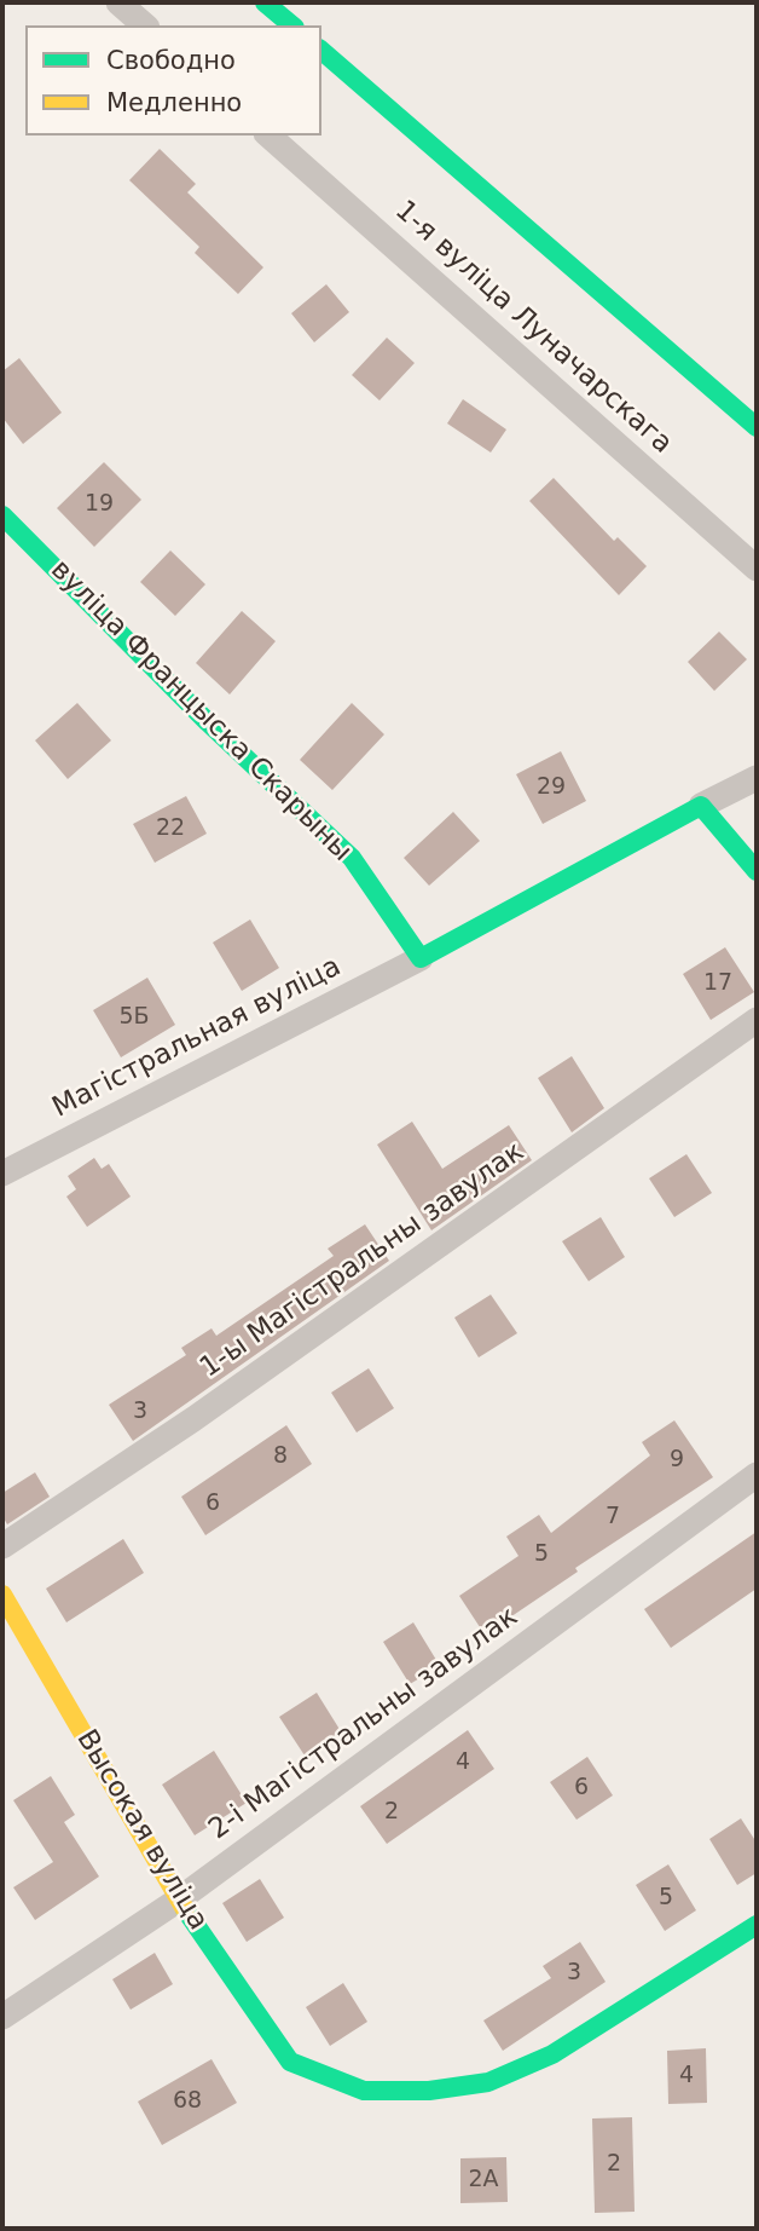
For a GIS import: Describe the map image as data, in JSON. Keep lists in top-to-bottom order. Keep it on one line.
{"streets":{"street":["1-я вуліца Луначарскага","вуліца Францыска Скарыны","Магістральная вуліца","1-ы Магістральны завулак","2-і Магістральны завулак","Высокая вуліца"]},"crossings":[["вуліца Францыска Скарыны","Магістральная вуліца"],["2-і Магістральны завулак","Высокая вуліца"]],"house_numbers":["19","29","22","17","5Б","3","8","9","6","7","5","4","6","2","5","3","4","68","2","2А"],"legend":["Свободно","Медленно"]}
